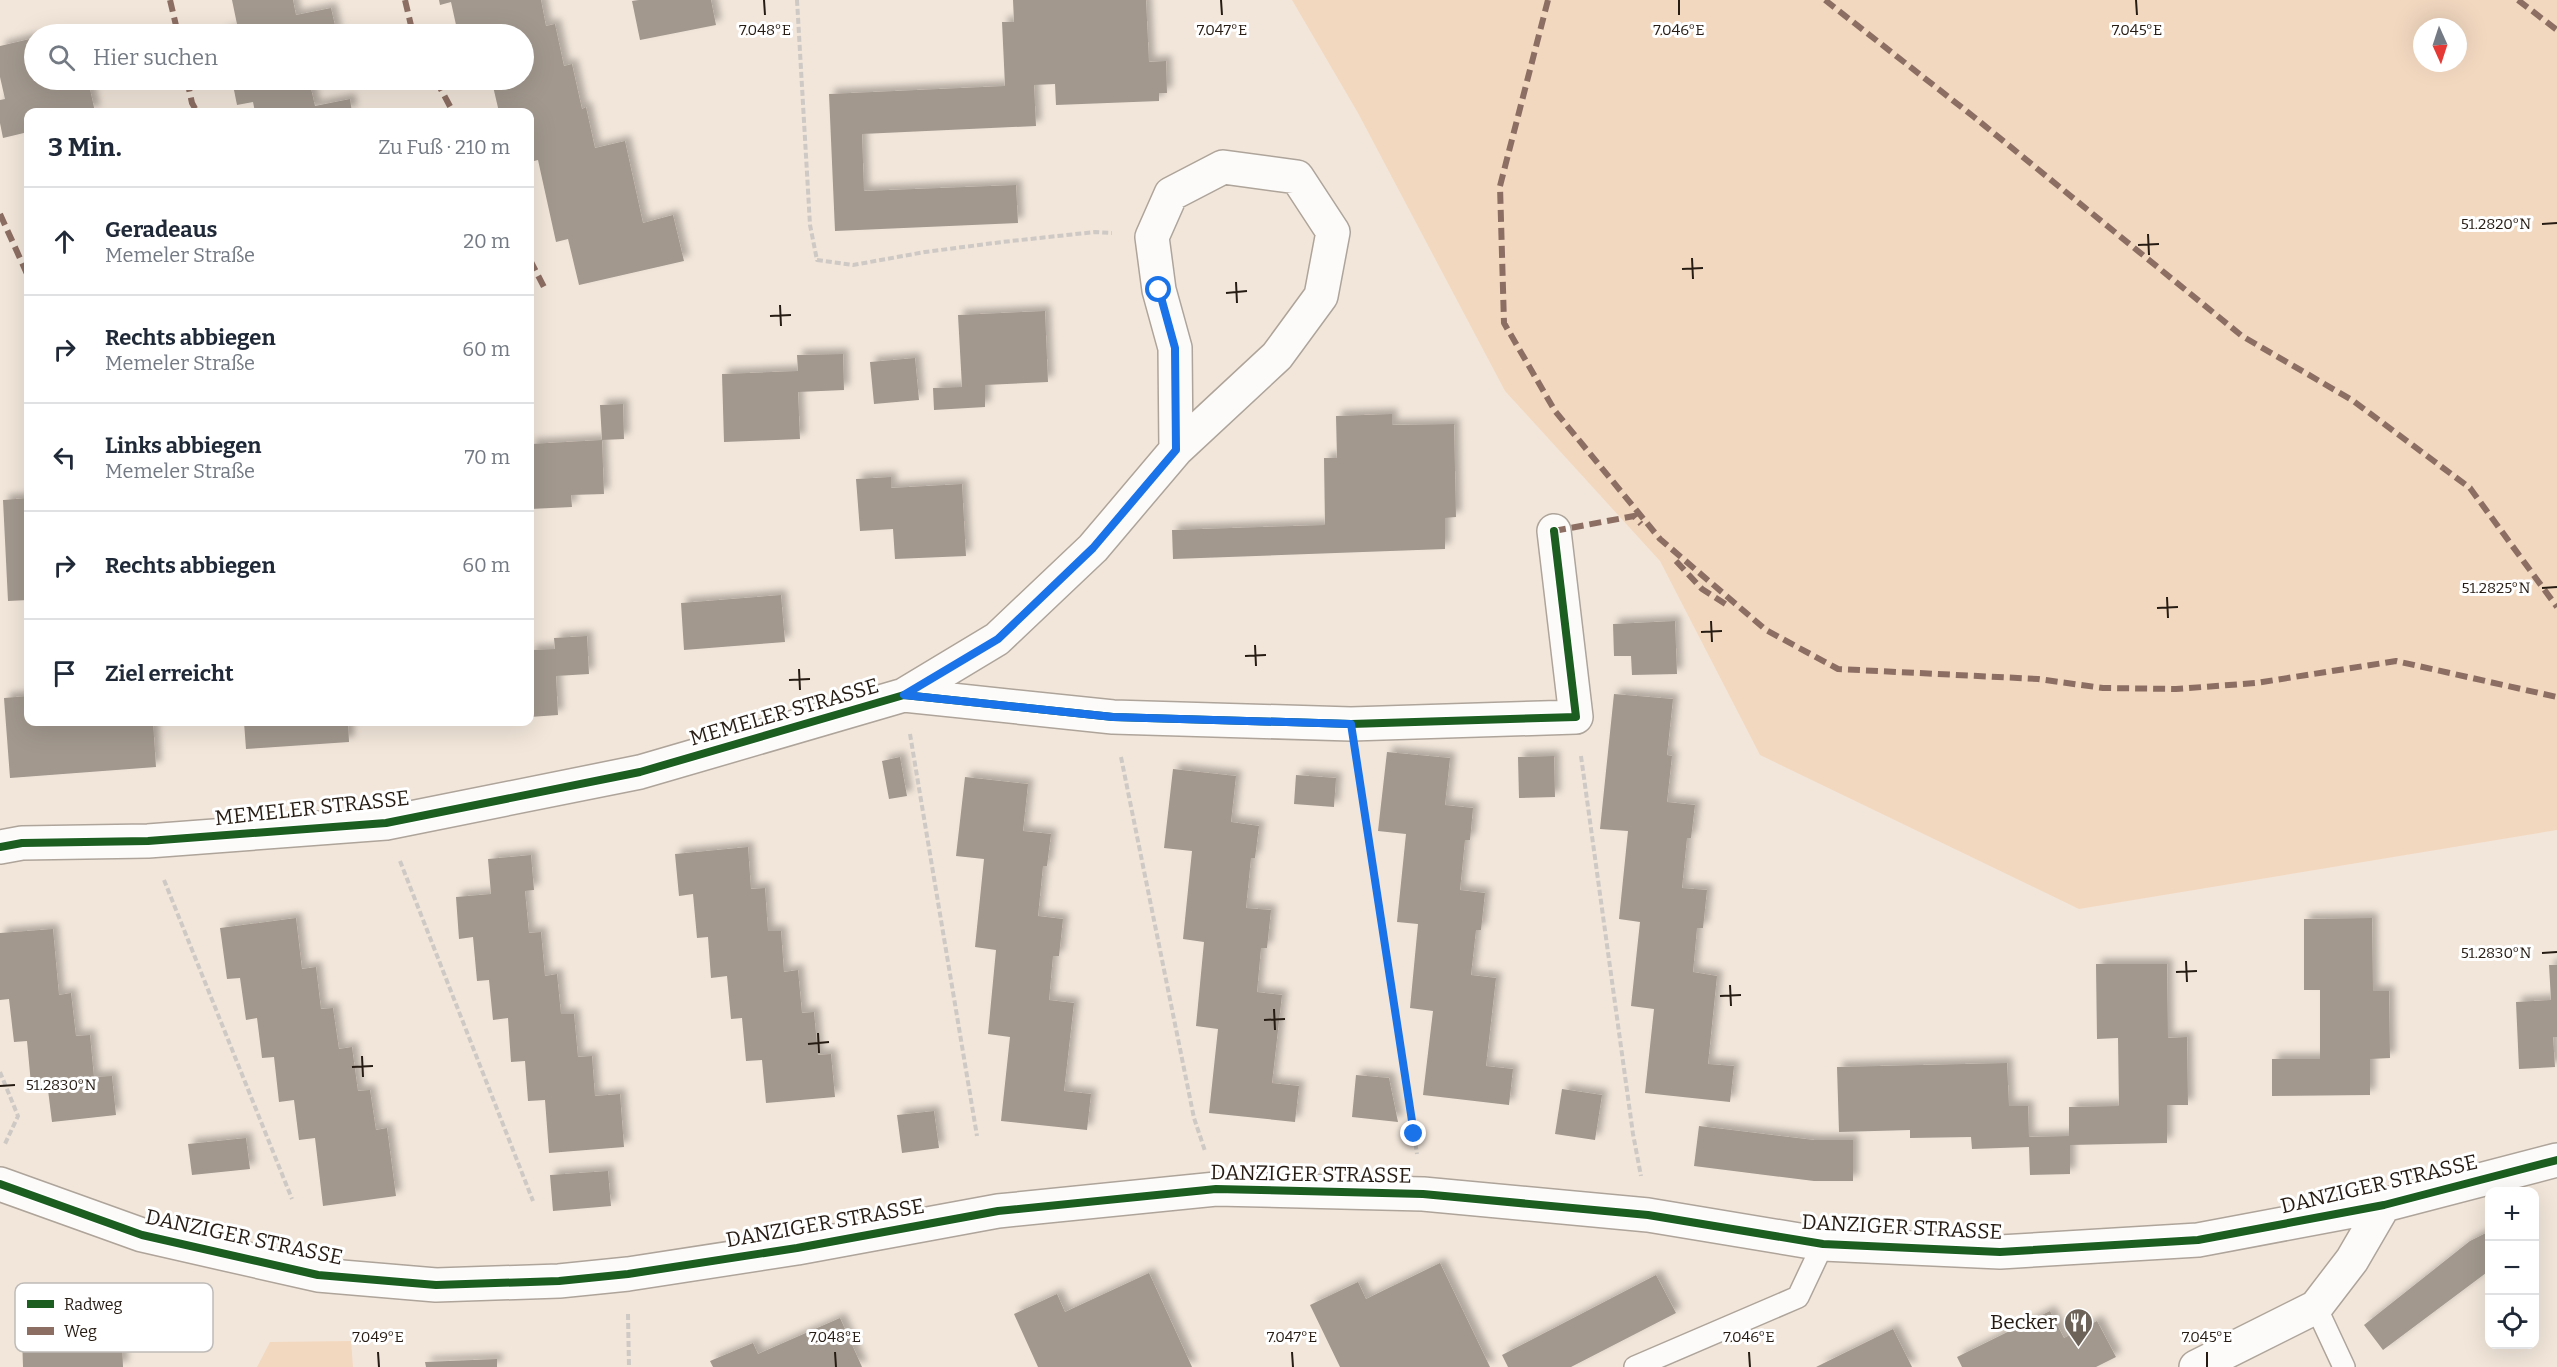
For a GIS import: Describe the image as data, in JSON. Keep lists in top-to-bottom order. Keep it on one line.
{"streets":{"street":["MEMELER STRASSE","DANZIGER STRASSE"]},"places":{"restaurant":["Becker"]},"legend":["Radweg","Weg"],"north":"bottom","page":{"search":"Hier suchen","heading":["3 Min.","Zu Fuß · 210 m"],"list":[["Geradeaus","Memeler Straße","20 m"],["Rechts abbiegen","Memeler Straße","60 m"],["Links abbiegen","Memeler Straße","70 m"],["Rechts abbiegen","60 m"],"Ziel erreicht"],"map_buttons":["+","−"]},"coordinates":["7.048°E","7.047°E","7.046°E","7.045°E","51.2820°N","51.2825°N","51.2830°N","7.049°E"]}
